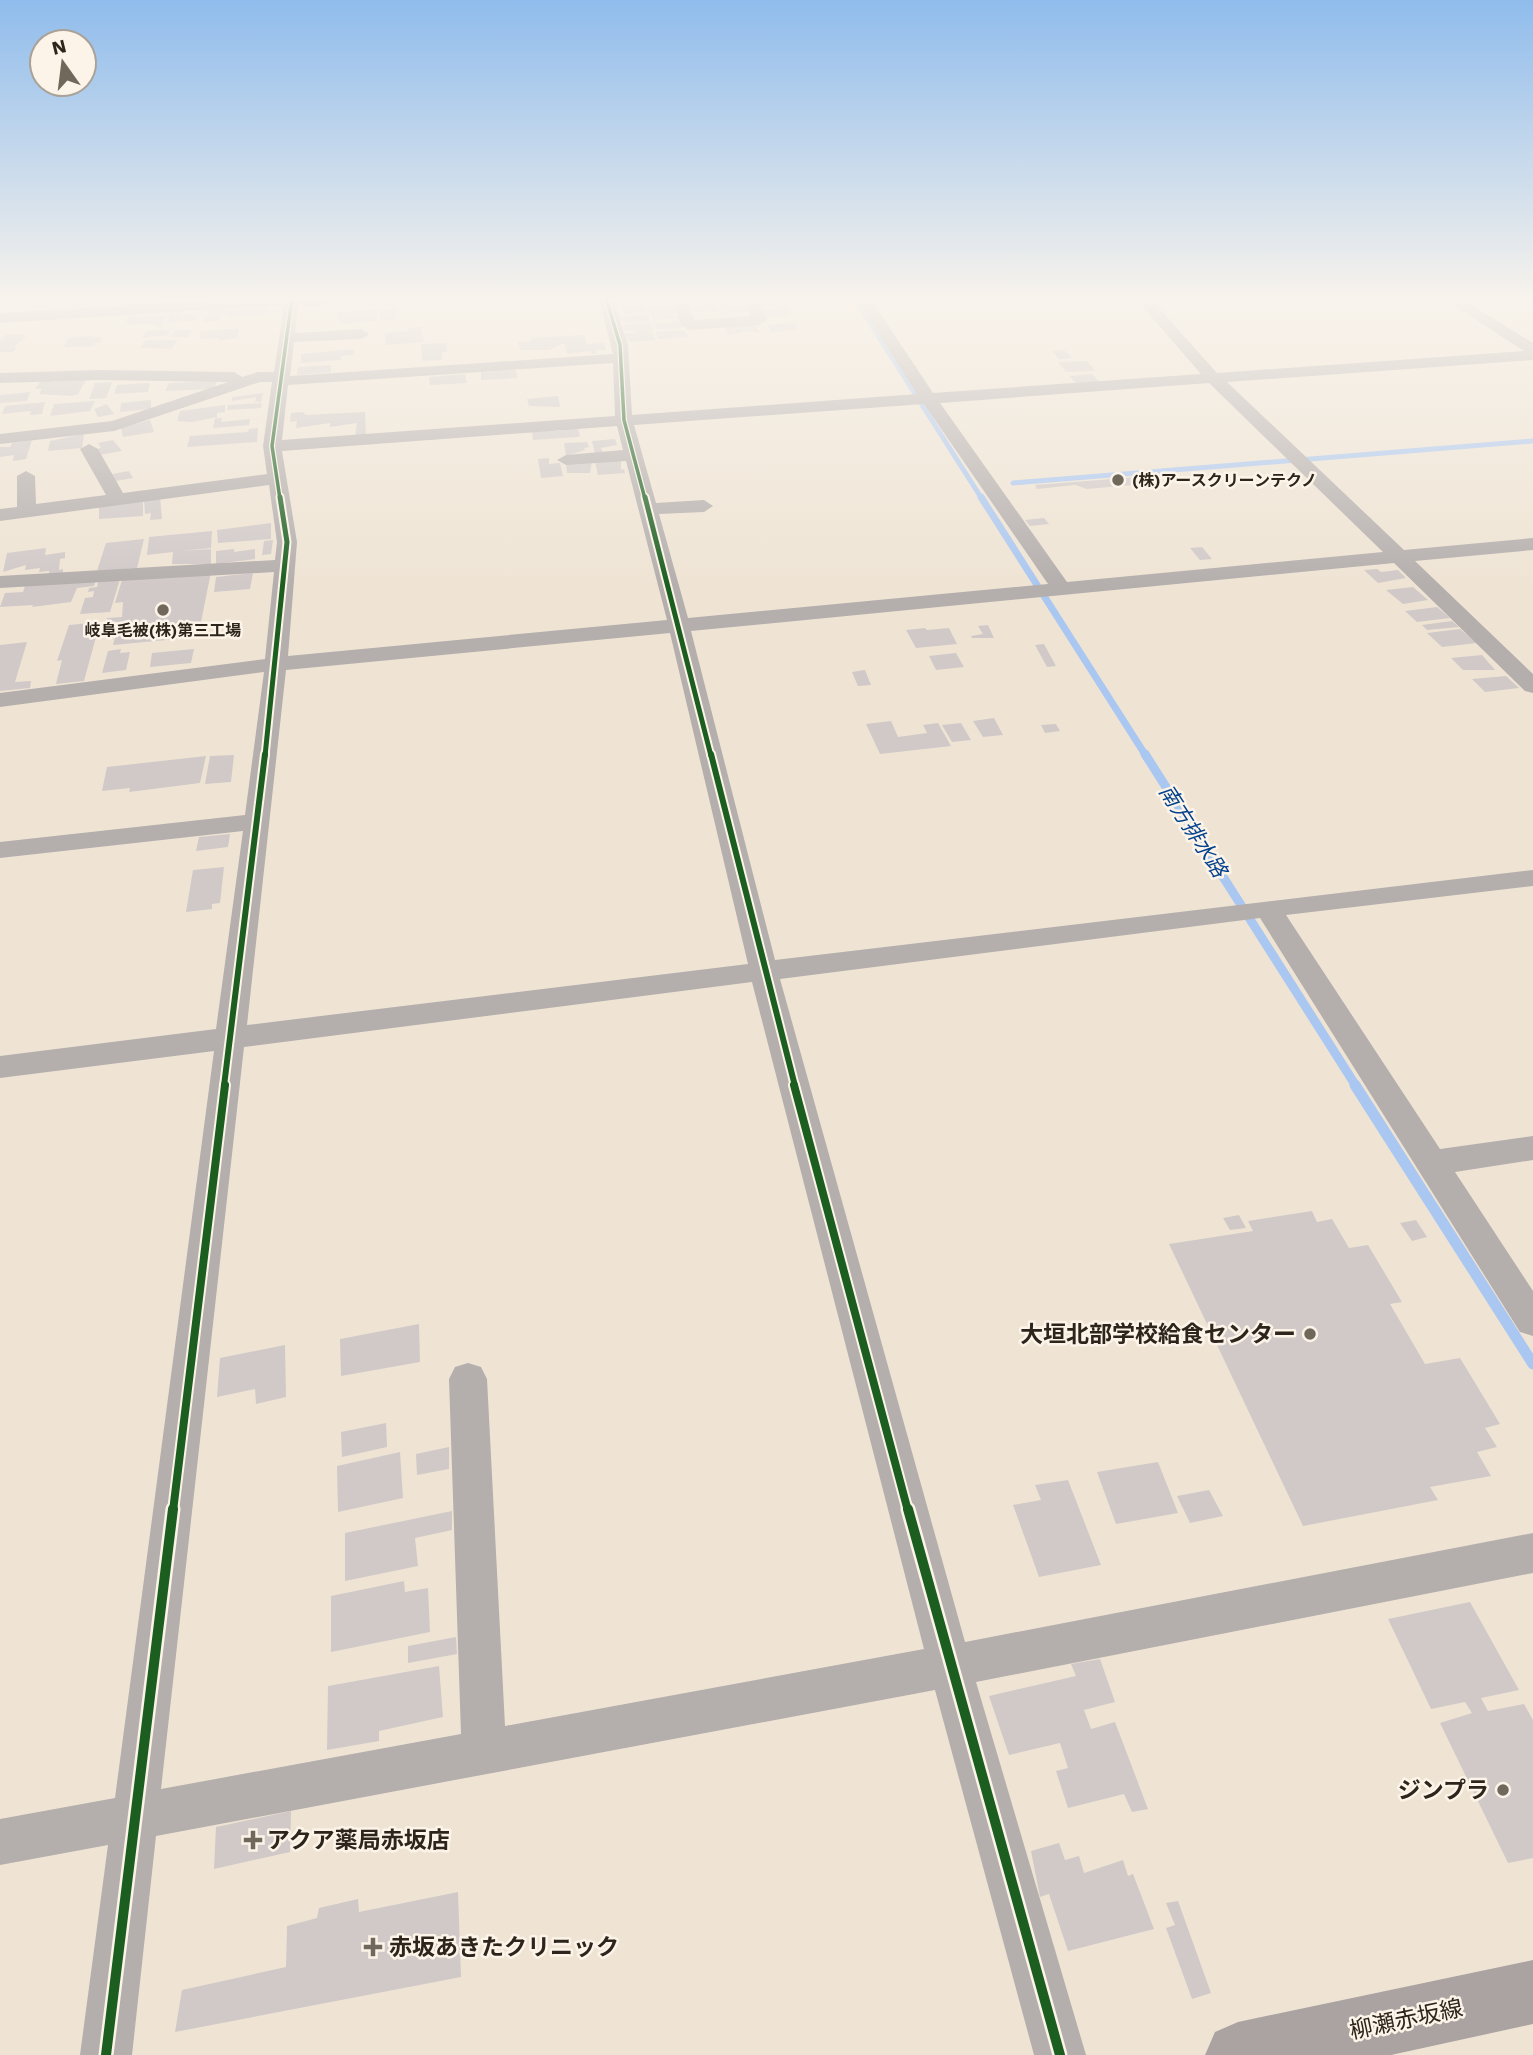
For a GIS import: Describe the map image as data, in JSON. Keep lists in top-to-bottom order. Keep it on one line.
{"streets":{"main road":["柳瀬赤坂線"]},"water":["南方排水路"],"places":{"other":["(株)アースクリーンテクノ","岐阜毛被(株)第三工場","大垣北部学校給食センター","ジンプラ"],"health":["アクア薬局赤坂店","赤坂あきたクリニック"]},"north":"top"}
